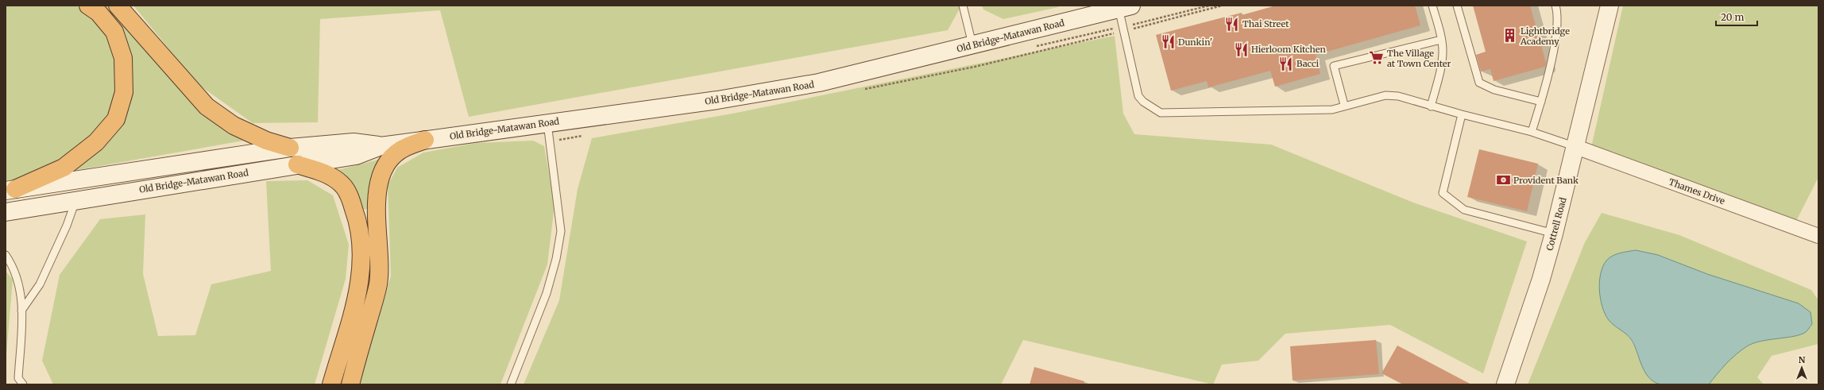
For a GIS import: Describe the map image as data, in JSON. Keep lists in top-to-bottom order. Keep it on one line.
{"streets":{"main road":["Old Bridge-Matawan Road","Cottrell Road"],"street":["Thames Drive"]},"crossings":[["Thames Drive","Cottrell Road"]],"places":{"restaurant":["Thai Street","Dunkin'","Hierloom Kitchen","Bacci"],"building":["Lightbridge Academy"],"supermarket":["The Village at Town Center"],"bank":["Provident Bank"]},"scale_bar":"20 m","north":"top"}
